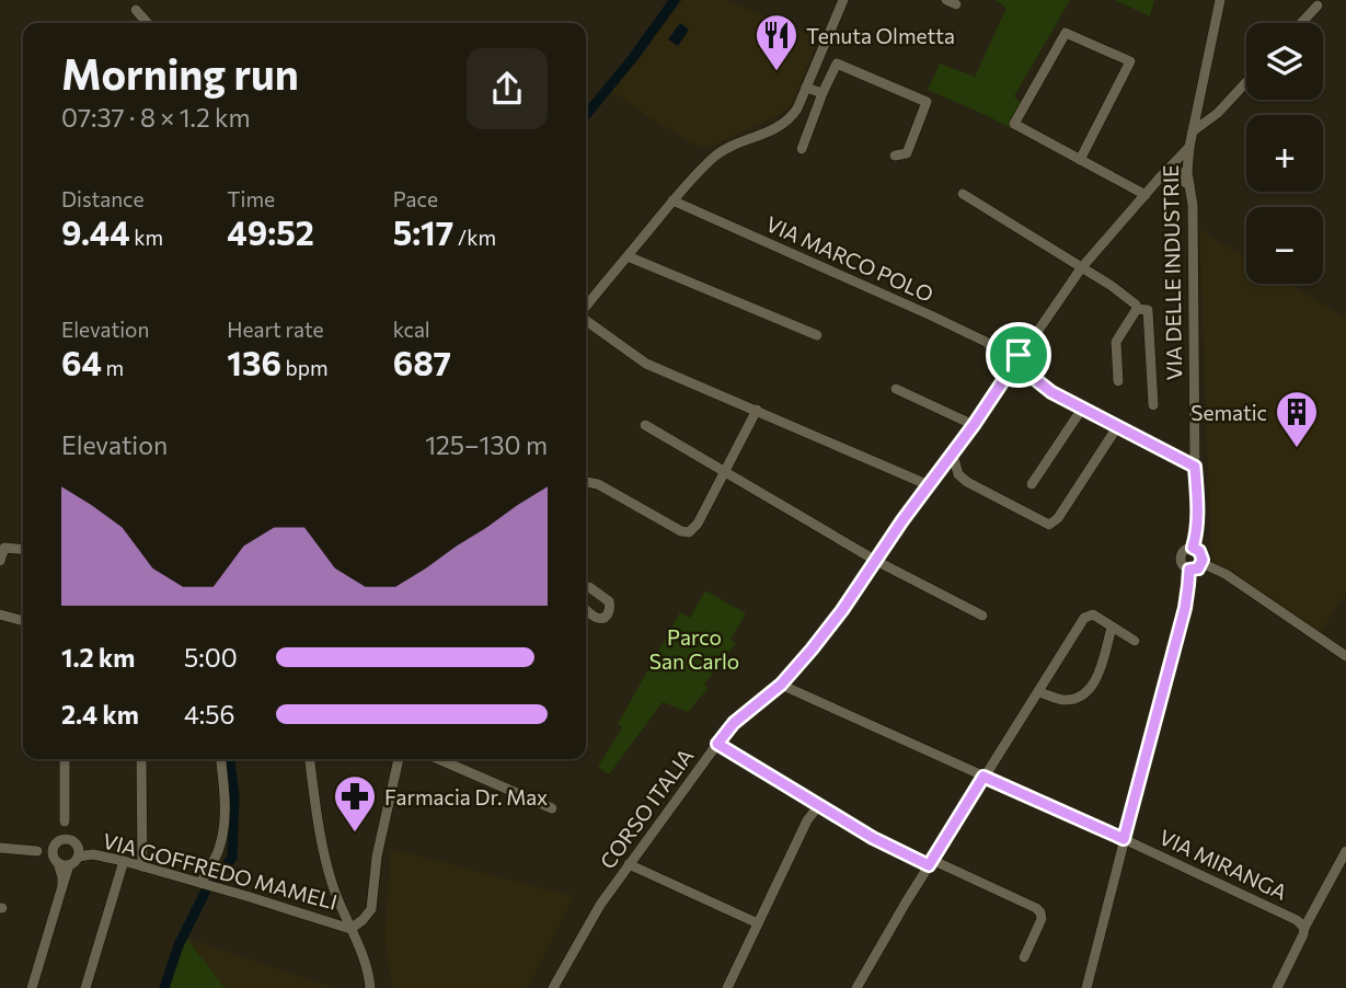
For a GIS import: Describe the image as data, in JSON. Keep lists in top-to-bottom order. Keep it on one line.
{"streets":{"street":["VIA MARCO POLO","VIA DELLE INDUSTRIE","CORSO ITALIA","VIA MIRANGA","VIA GOFFREDO MAMELI"]},"crossings":[["VIA MARCO POLO","CORSO ITALIA"],["VIA DELLE INDUSTRIE","VIA MIRANGA"],["CORSO ITALIA","VIA MIRANGA"]],"parks":["Parco San Carlo"],"places":{"restaurant":["Tenuta Olmetta"],"building":["Sematic"],"pharmacy":["Farmacia Dr. Max"]},"page":{"map_buttons":["+","−"],"heading":["Morning run","07:37 · 8 × 1.2 km"],"stats":[["Distance","9.44 km"],["Time","49:52"],["Pace","5:17 /km"],["Elevation","64 m"],["Heart rate","136 bpm"],["kcal","687"]],"chart":["Elevation","125–130 m"],"list":[{"name":"1.2 km","note":"5:00"},{"name":"2.4 km","note":"4:56"}]}}
